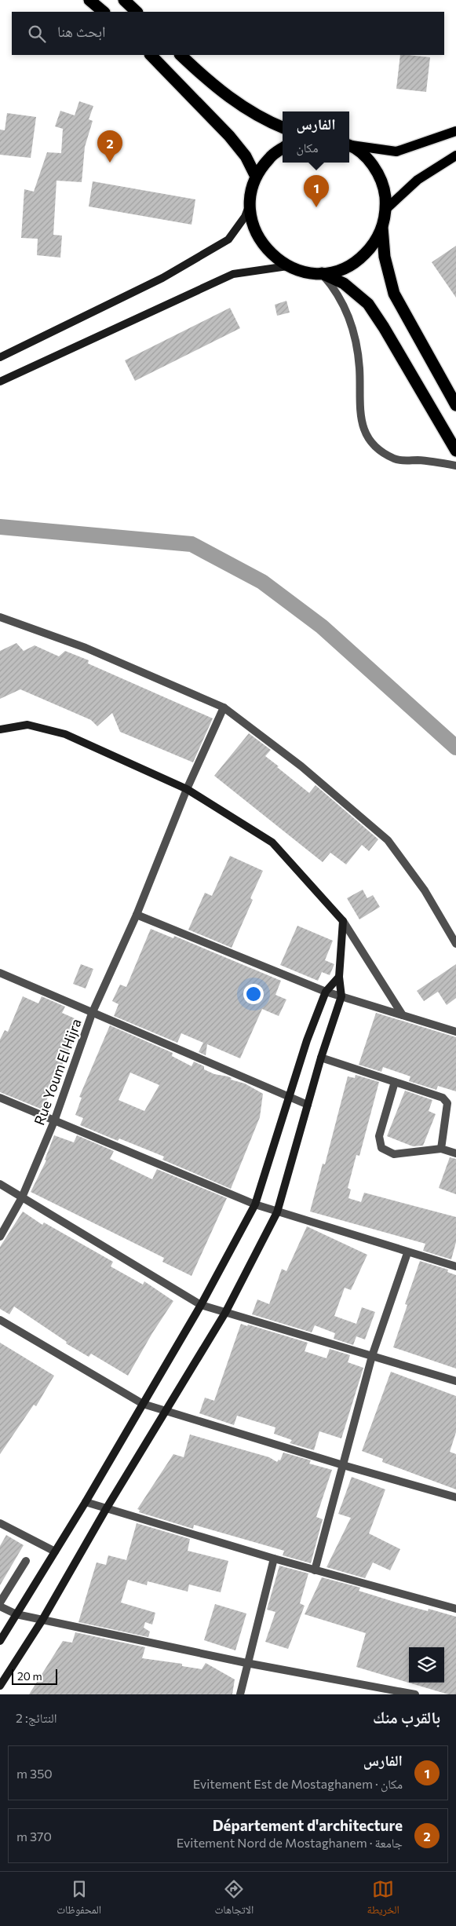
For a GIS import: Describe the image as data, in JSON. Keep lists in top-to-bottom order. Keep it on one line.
{"streets":{"street":["Rue Youm El Hijra"]},"scale_bar":"20 m","page":{"search":"ابحث هنا","popup":["الفارس","مكان"],"pins":["2","1"],"scale":"20 m","heading":["بالقرب منك","النتائج: 2"],"list":[{"mark":"1","name":"الفارس","note":"مكان · Evitement Est de Mostaghanem","value":"350 m"},{"mark":"2","name":"Département d'architecture","note":"جامعة · Evitement Nord de Mostaghanem","value":"370 m"}],"nav":["الخريطة","الاتجاهات","المحفوظات"]}}
